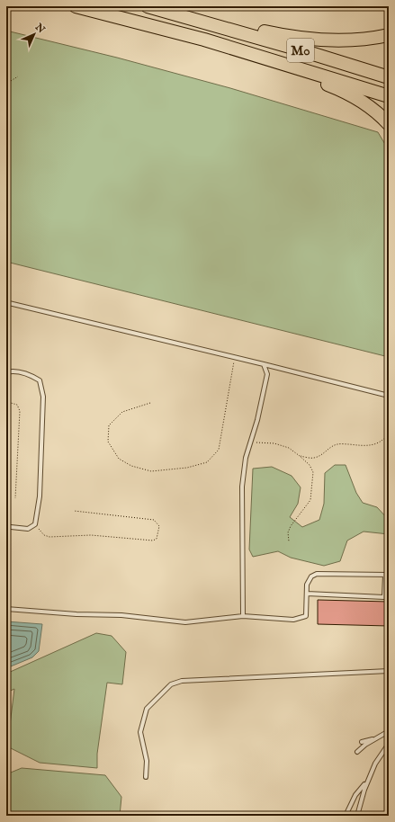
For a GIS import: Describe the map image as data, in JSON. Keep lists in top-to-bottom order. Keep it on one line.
{"streets":{"highway":["M0"]},"north":"top right"}
